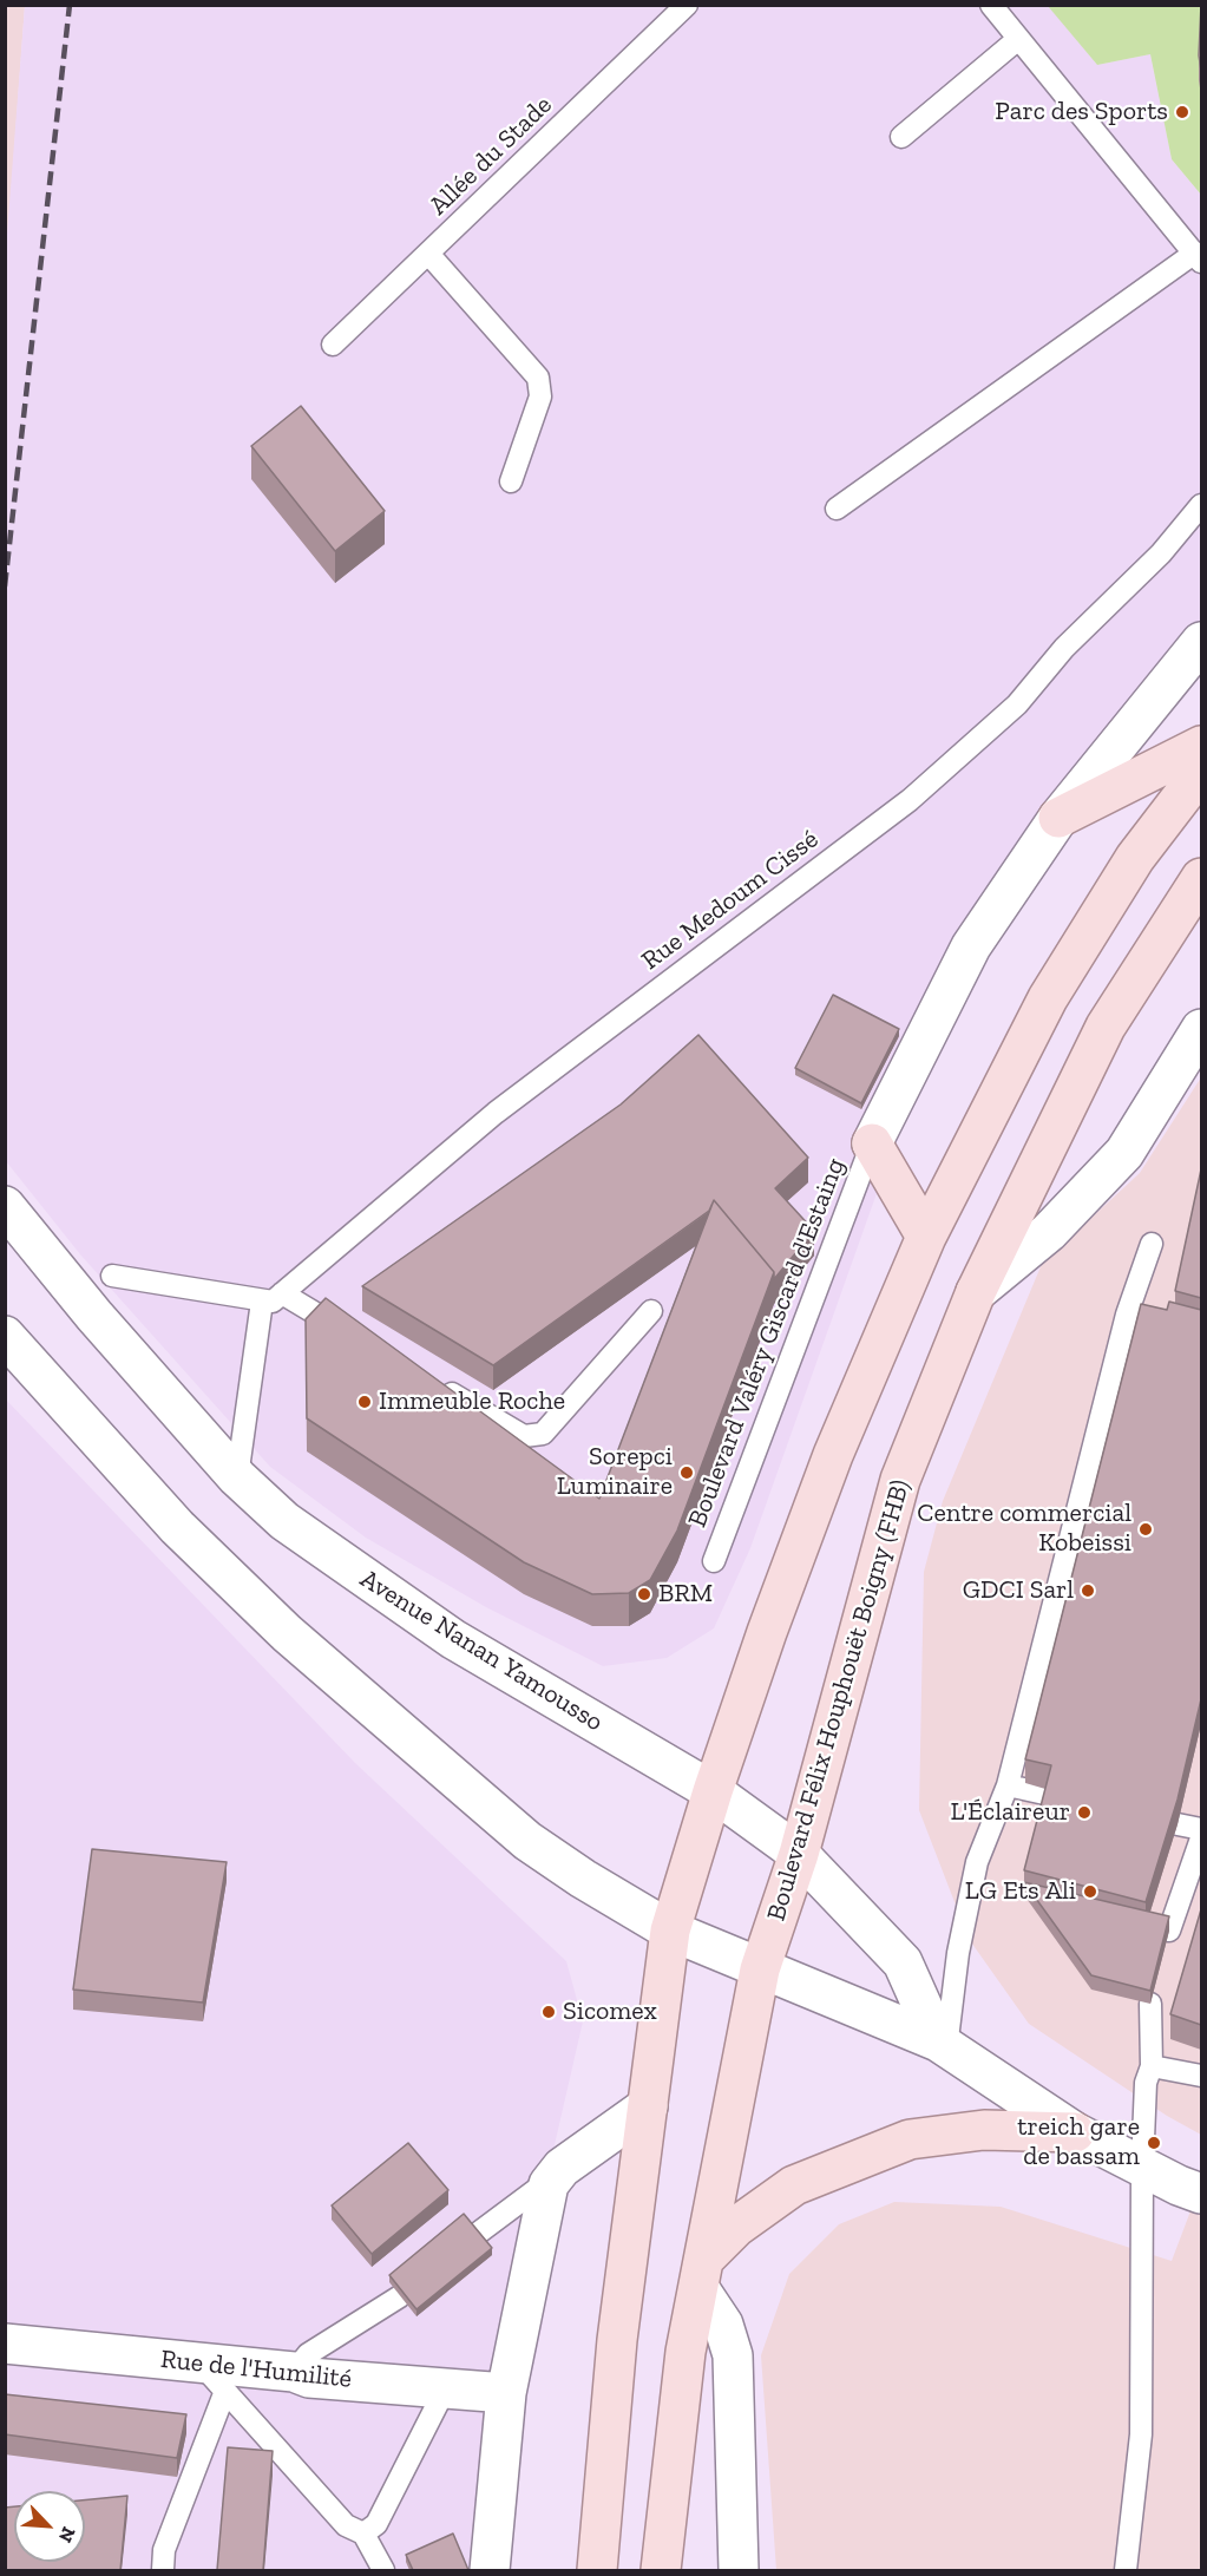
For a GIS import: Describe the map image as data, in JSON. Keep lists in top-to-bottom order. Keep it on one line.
{"streets":{"main road":["Avenue Nanan Yamousso","Boulevard Félix Houphouët Boigny (FHB)","Rue de l'Humilité"],"lane":["Allée du Stade","Rue Medoum Cissé","Boulevard Valéry Giscard d'Estaing"]},"crossings":[["Avenue Nanan Yamousso","Boulevard Félix Houphouët Boigny (FHB)"]],"places":["Parc des Sports","Immeuble Roche","Sorepci Luminaire","Centre commercial Kobeissi","GDCI Sarl","BRM","L'Éclaireur","LG Ets Ali","Sicomex","treich gare de bassam"],"north":"bottom right"}
